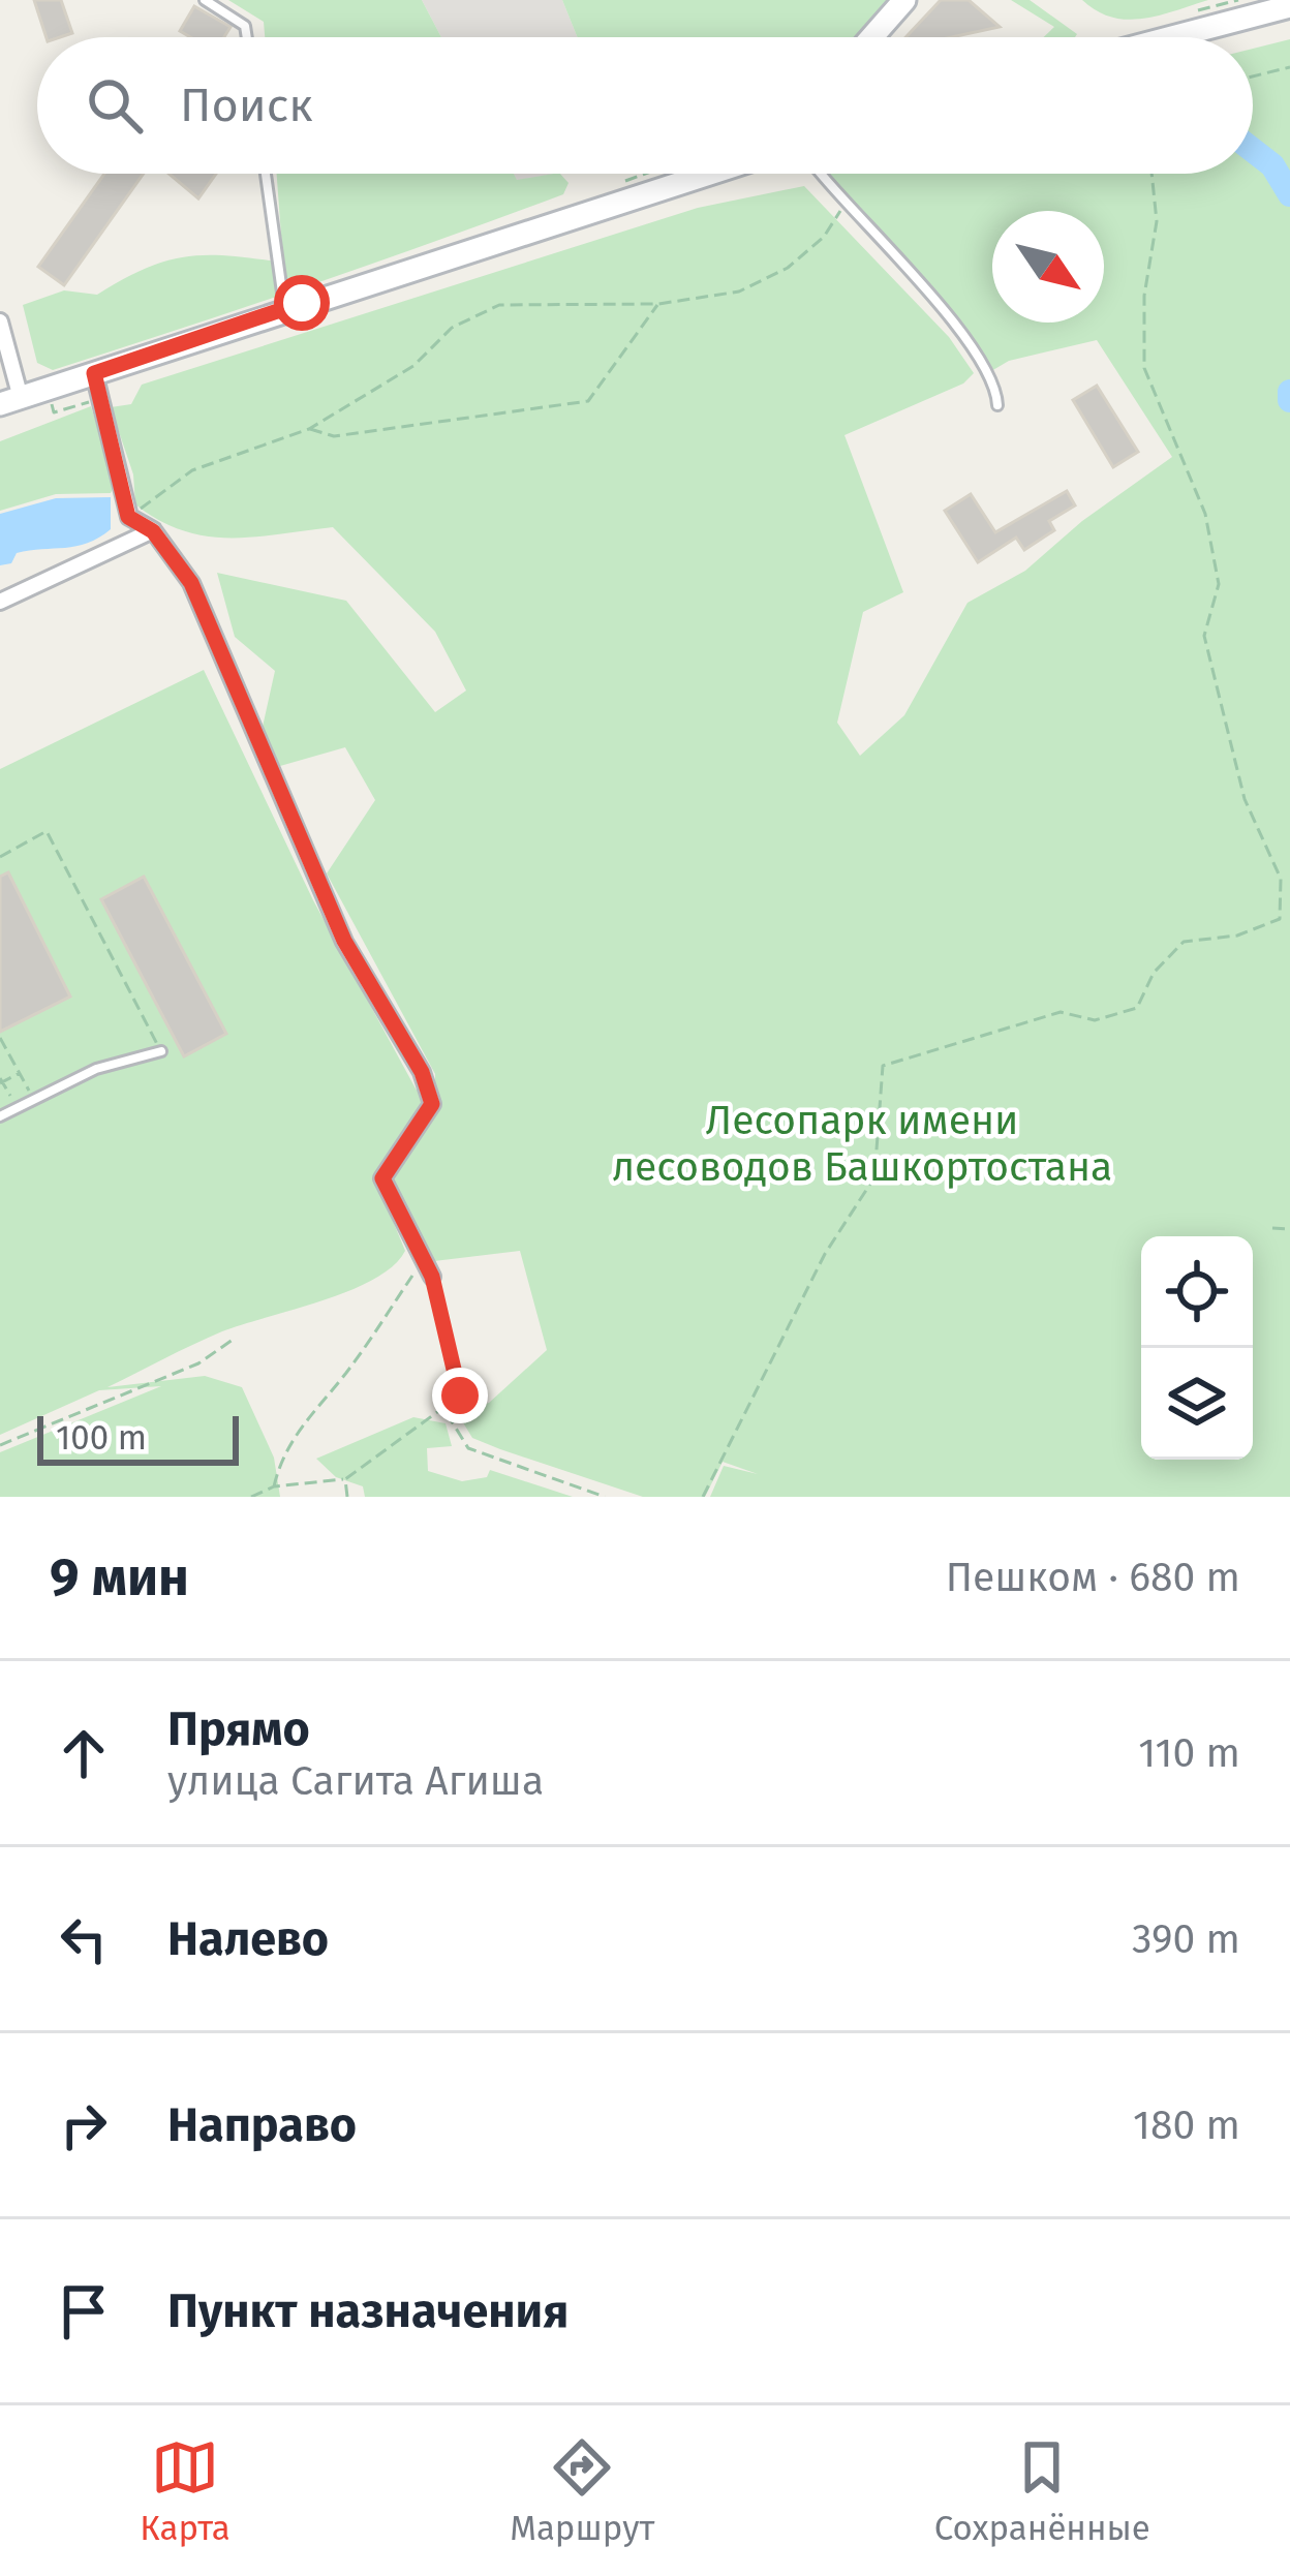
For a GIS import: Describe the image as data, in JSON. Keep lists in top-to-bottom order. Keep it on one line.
{"parks":["Лесопарк имени лесоводов Башкортостана"],"scale_bar":"100 m","north":"bottom right","page":{"search":"Поиск","scale":"100 m","heading":["9 мин","Пешком · 680 m"],"list":[["Прямо","улица Сагита Агиша","110 m"],["Налево","390 m"],["Направо","180 m"],"Пункт назначения"],"nav":["Карта","Маршрут","Сохранённые"]}}
